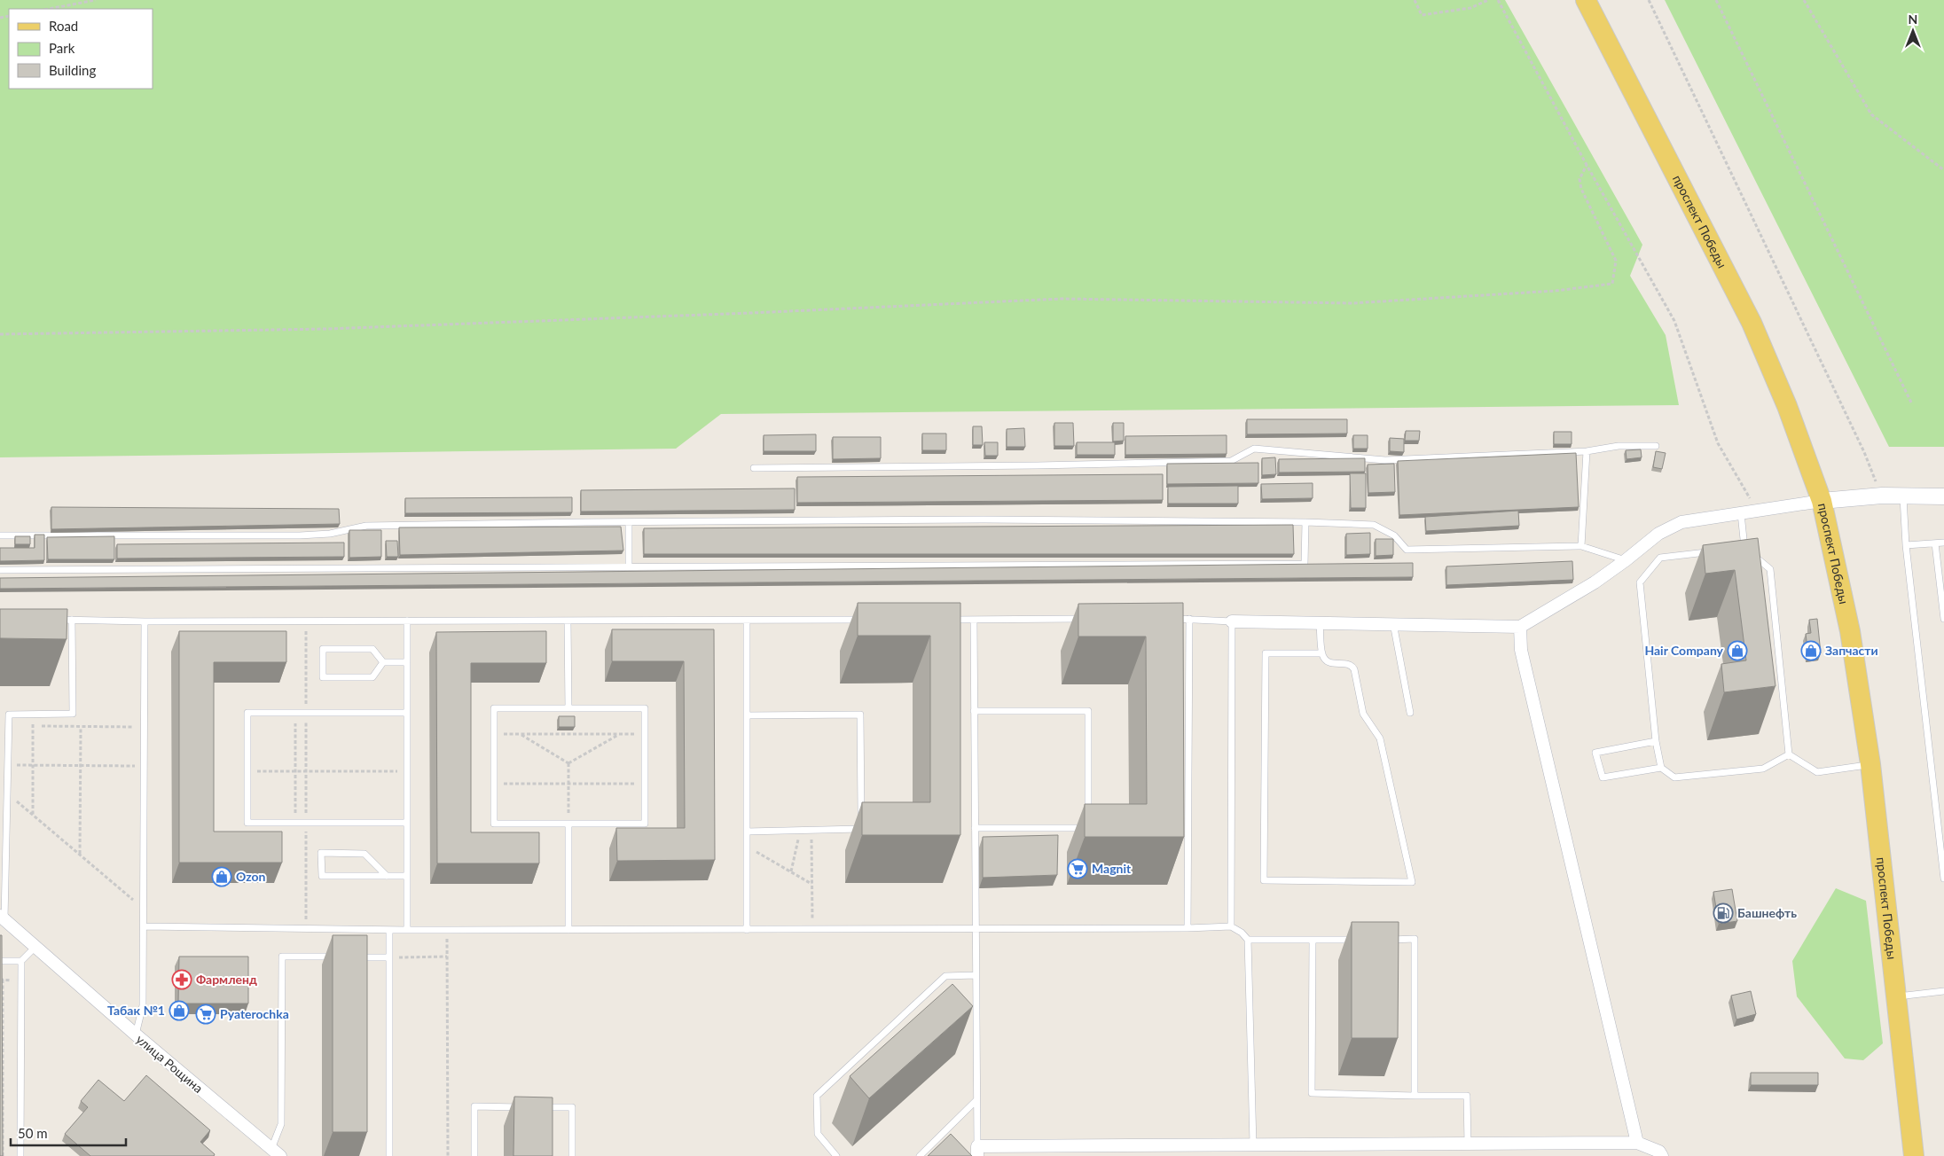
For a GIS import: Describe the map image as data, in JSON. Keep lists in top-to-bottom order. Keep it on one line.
{"streets":{"main road":["проспект Победы"],"street":["улица Рощина"]},"places":{"shop":["Hair Company","Запчасти","Ozon","Табак №1"],"supermarket":["Magnit","Pyaterochka"],"fuel station":["Башнефть"],"pharmacy":["Фармленд"]},"legend":["Road","Park","Building"],"scale_bar":"50 m","north":"top"}
